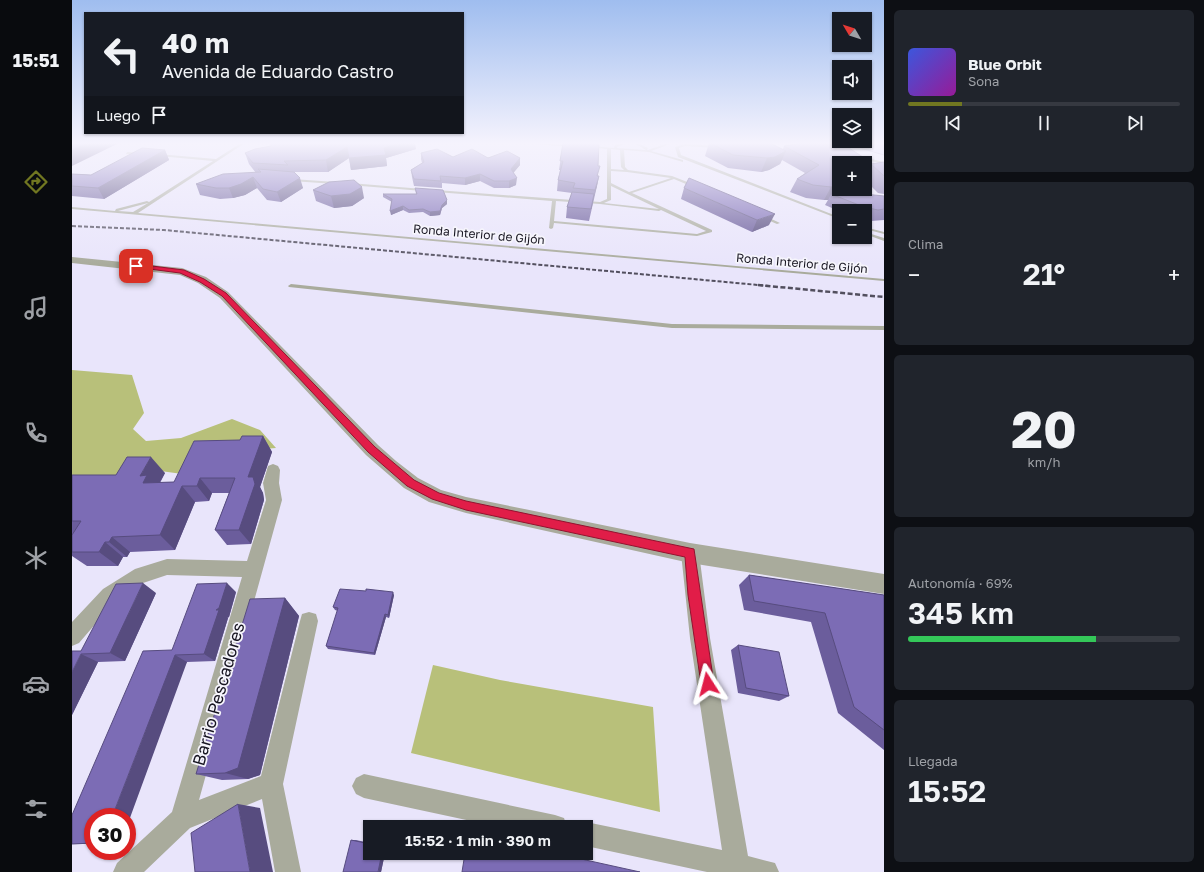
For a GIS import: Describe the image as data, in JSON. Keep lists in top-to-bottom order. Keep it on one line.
{"streets":{"street":["Barrio Pescadores"],"lane":["Ronda Interior de Gijón"]},"north":"top left","page":{"tabs":"15:51","map_buttons":["+","−"],"turn":["40 m","Avenida de Eduardo Castro"],"song":["Blue Orbit","Sona"],"then":"Luego","tile":["Clima",["20","km/h"],["Autonomía · 69%","345 km"],["Llegada","15:52"]],"heat":["−","21°","+"],"limit":"30","trip":"15:52 · 1 min · 390 m"}}
